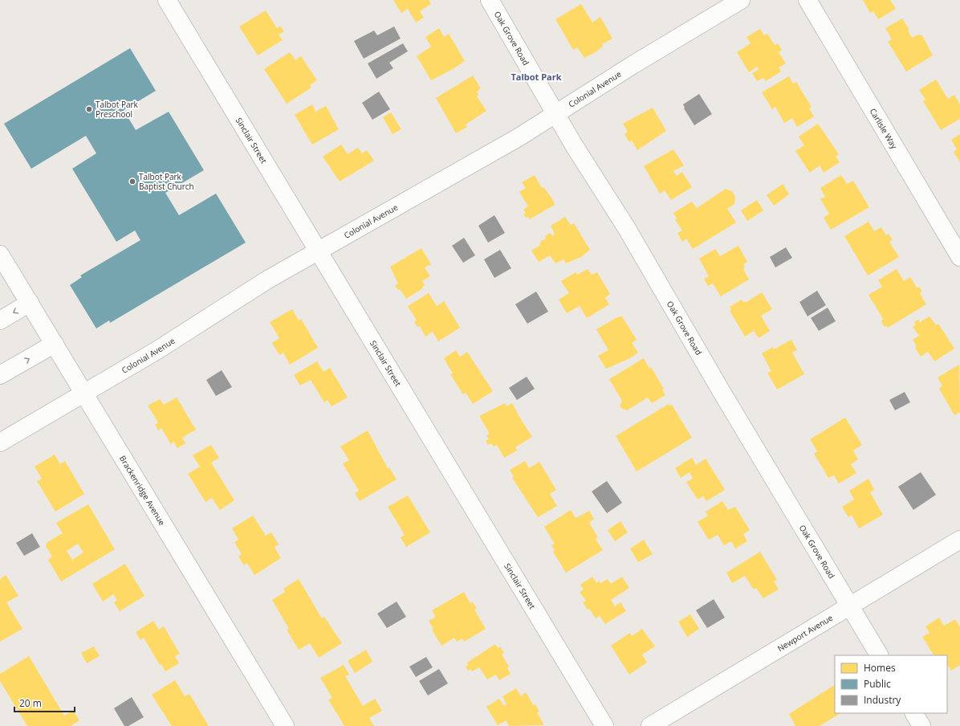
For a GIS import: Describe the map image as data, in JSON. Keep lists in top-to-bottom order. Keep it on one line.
{"streets":{"street":["Oak Grove Road","Colonial Avenue","Carlisle Way","Sinclair Street","Brackenridge Avenue","Newport Avenue"]},"crossings":[["Oak Grove Road","Colonial Avenue"],["Oak Grove Road","Newport Avenue"],["Colonial Avenue","Sinclair Street"],["Colonial Avenue","Brackenridge Avenue"]],"districts":["Talbot Park"],"places":["Talbot Park Preschool","Talbot Park Baptist Church"],"legend":["Homes","Public","Industry"],"scale_bar":"20 m"}
